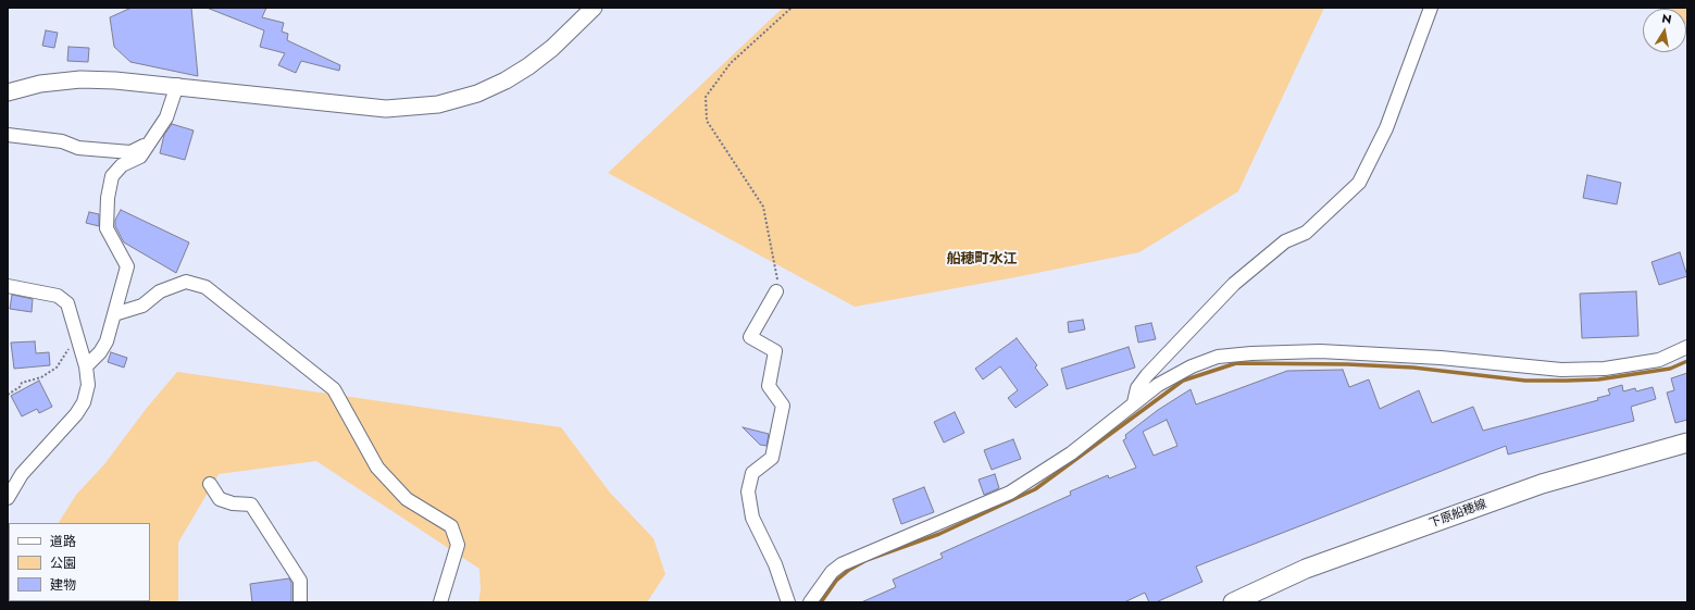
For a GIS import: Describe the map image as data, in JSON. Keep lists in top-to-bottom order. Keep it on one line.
{"streets":{"main road":["下原船穂線"]},"districts":["船穂町水江"],"legend":["道路","公園","建物"],"north":"top"}
